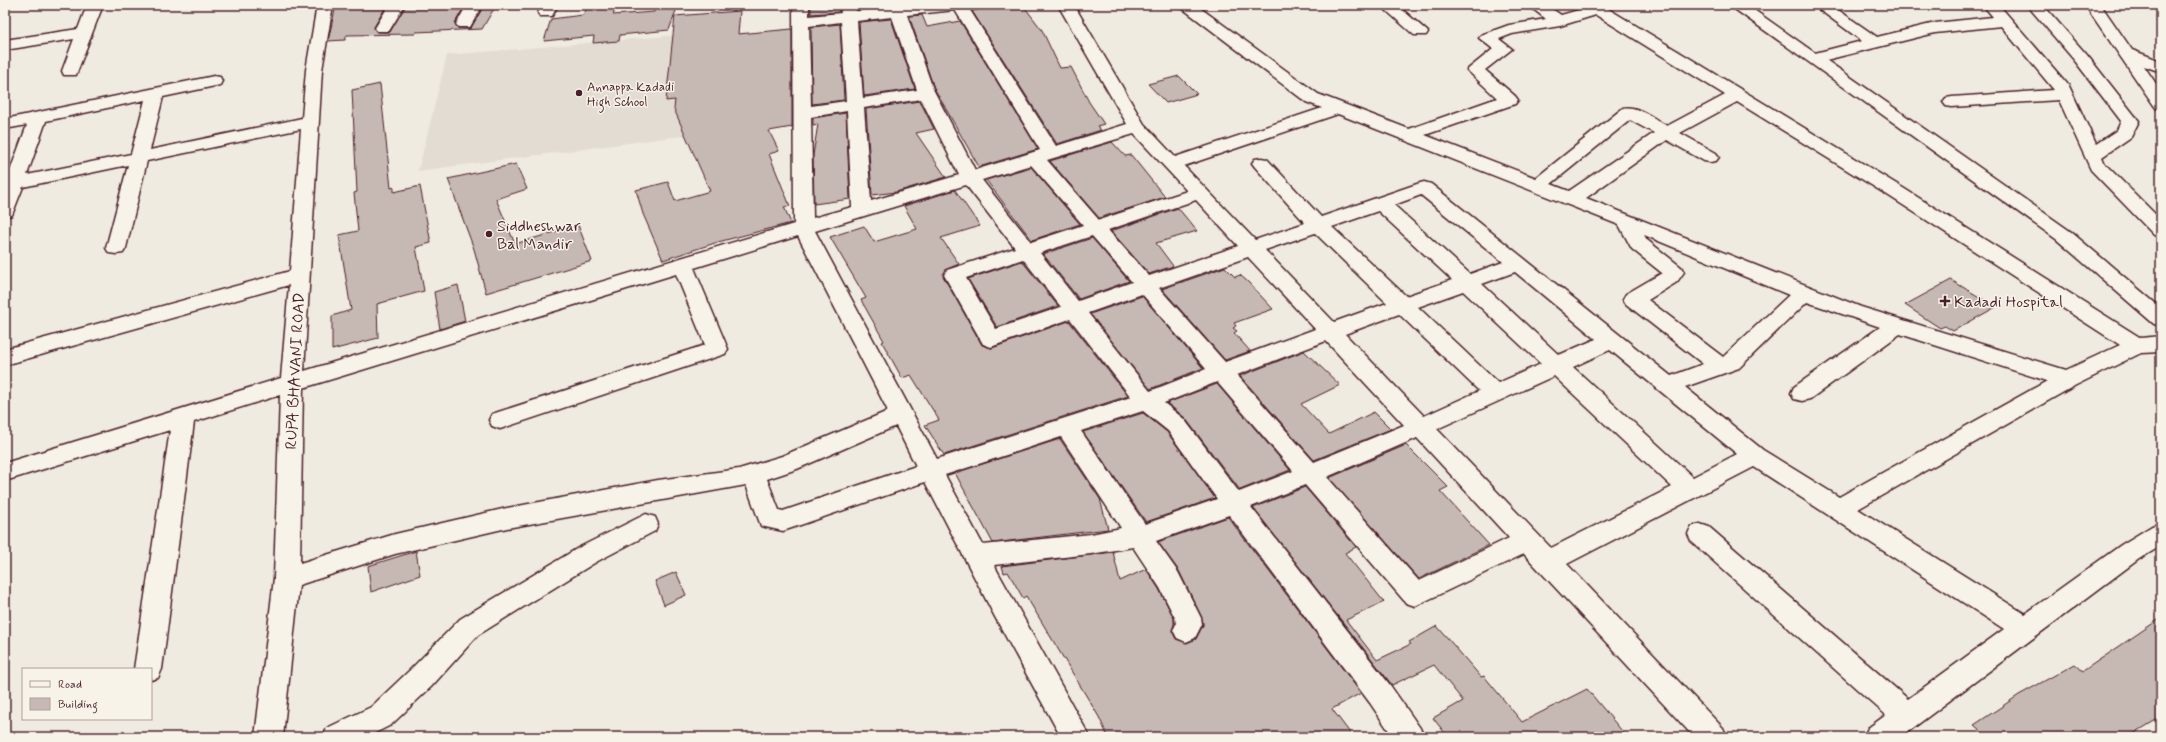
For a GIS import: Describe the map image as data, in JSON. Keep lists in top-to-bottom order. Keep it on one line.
{"streets":{"street":["RUPA BHAVANI ROAD"]},"places":{"other":["Annappa Kadadi High School","Siddheshwar Bal Mandir"],"health":["Kadadi Hospital"]},"legend":["Road","Building"]}
